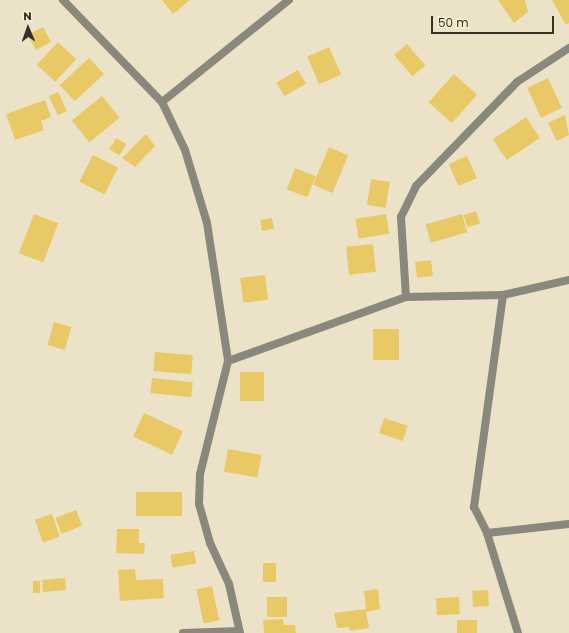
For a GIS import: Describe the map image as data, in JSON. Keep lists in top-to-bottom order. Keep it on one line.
{"scale_bar":"50 m","north":"top"}
